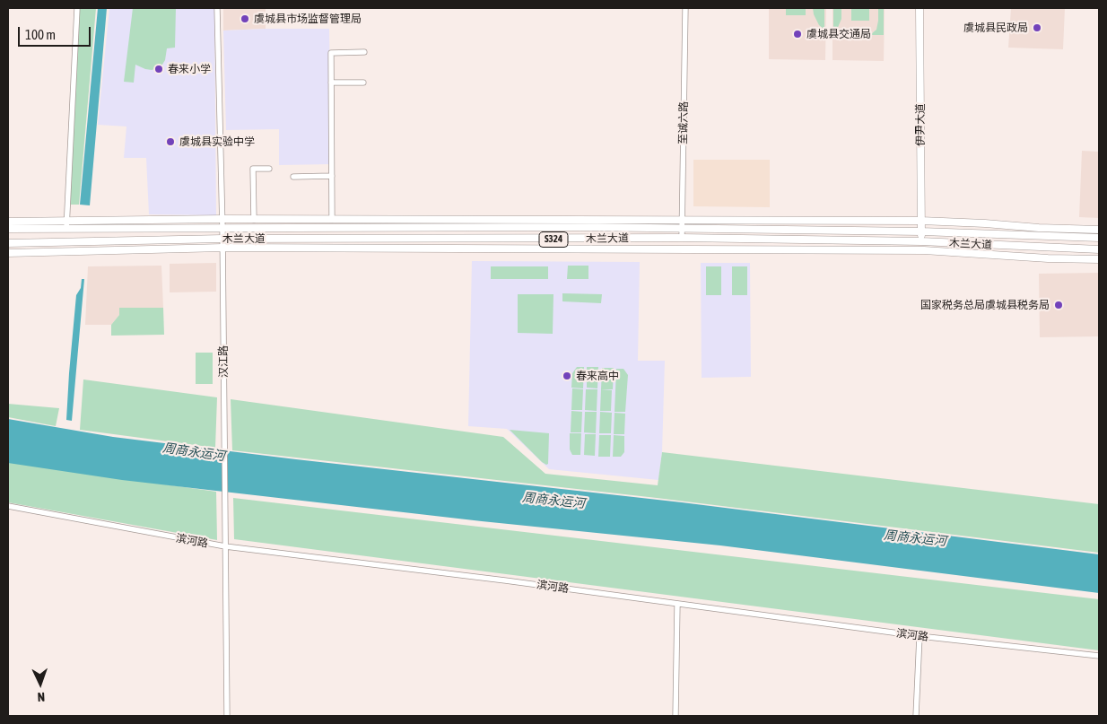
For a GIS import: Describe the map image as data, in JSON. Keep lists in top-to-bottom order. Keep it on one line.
{"streets":{"main road":["伊尹大道","木兰大道","S324"],"street":["至诚六路","汉江路","滨河路"]},"crossings":[["至诚六路","木兰大道"],["伊尹大道","木兰大道"],["木兰大道","汉江路"],["汉江路","滨河路"]],"water":["周商永运河"],"places":["虞城县市场监督管理局","虞城县民政局","虞城县交通局","春来小学","虞城县实验中学","国家税务总局虞城县税务局","春来高中"],"scale_bar":"100 m","north":"bottom"}
